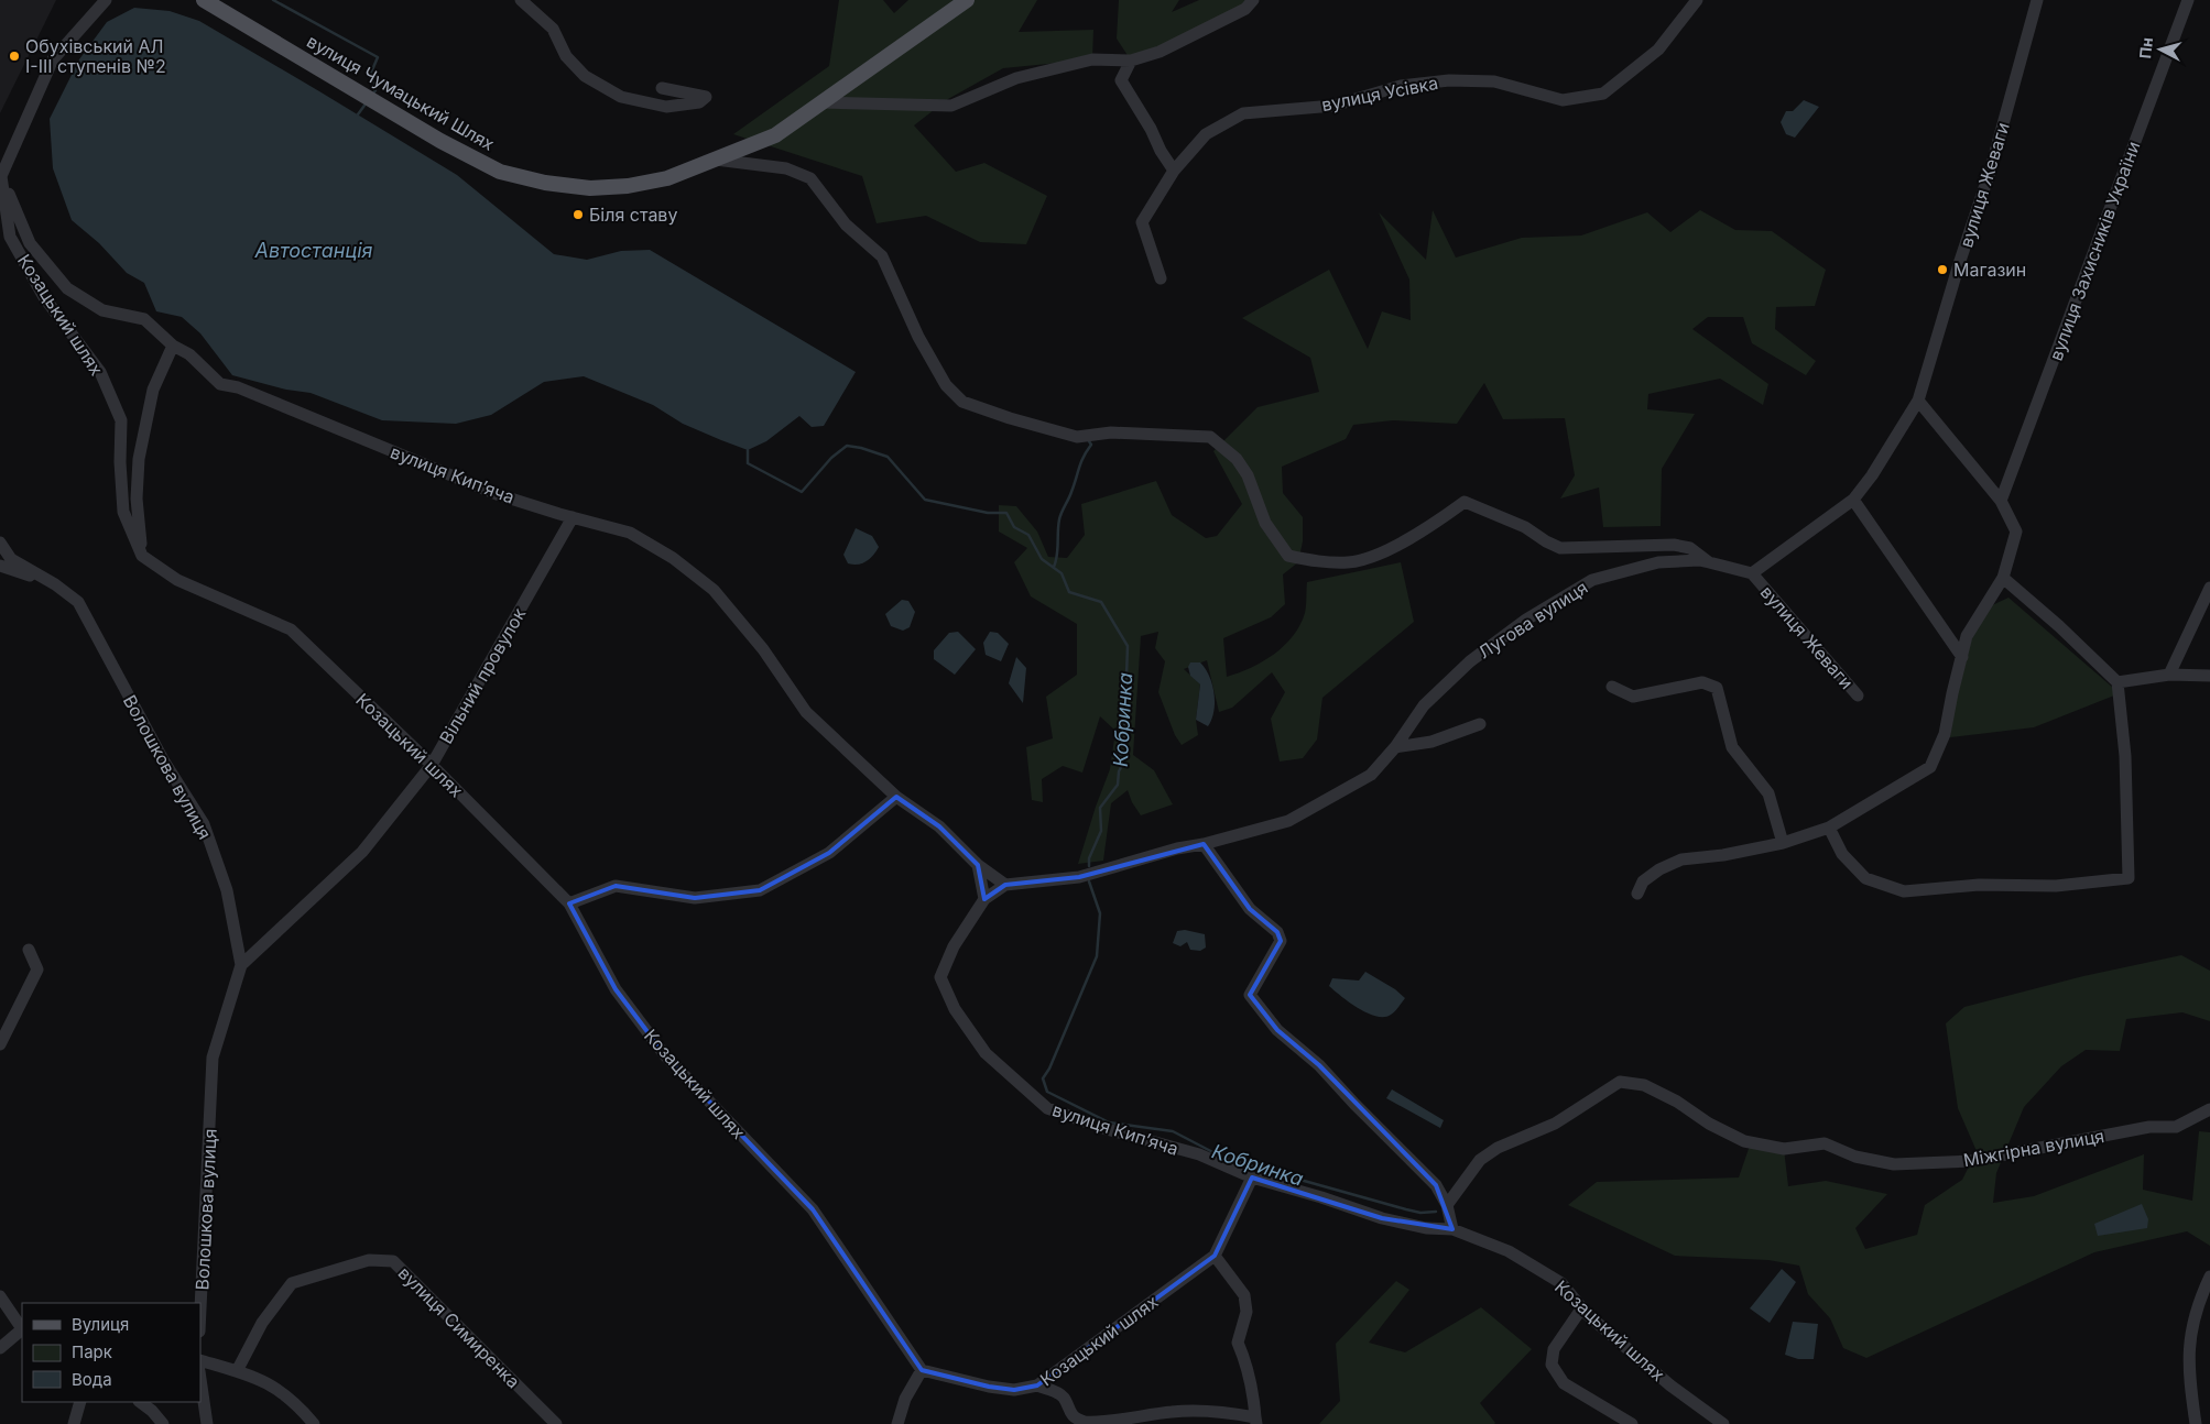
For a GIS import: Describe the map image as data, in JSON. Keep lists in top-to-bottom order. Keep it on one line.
{"streets":{"main road":["вулиця Чумацький Шлях"],"street":["вулиця Усівка","вулиця Жеваги","вулиця Захисників України","Козацький шлях","вулиця Кипʼяча","Лугова вулиця","Вільний провулок","Волошкова вулиця","Міжгірна вулиця","вулиця Симиренка"]},"crossings":[["вулиця Чумацький Шлях","Лугова вулиця"],["вулиця Жеваги","Лугова вулиця"],["Козацький шлях","вулиця Кипʼяча"],["Козацький шлях","Вільний провулок"],["вулиця Кипʼяча","Лугова вулиця"],["вулиця Кипʼяча","Вільний провулок"],["Вільний провулок","Волошкова вулиця"]],"water":["Автостанція","Кобринка"],"places":["Обухівський АЛ І-ІІІ ступенів №2","Біля ставу","Магазин"],"legend":["Вулиця","Парк","Вода"],"north":"left"}
